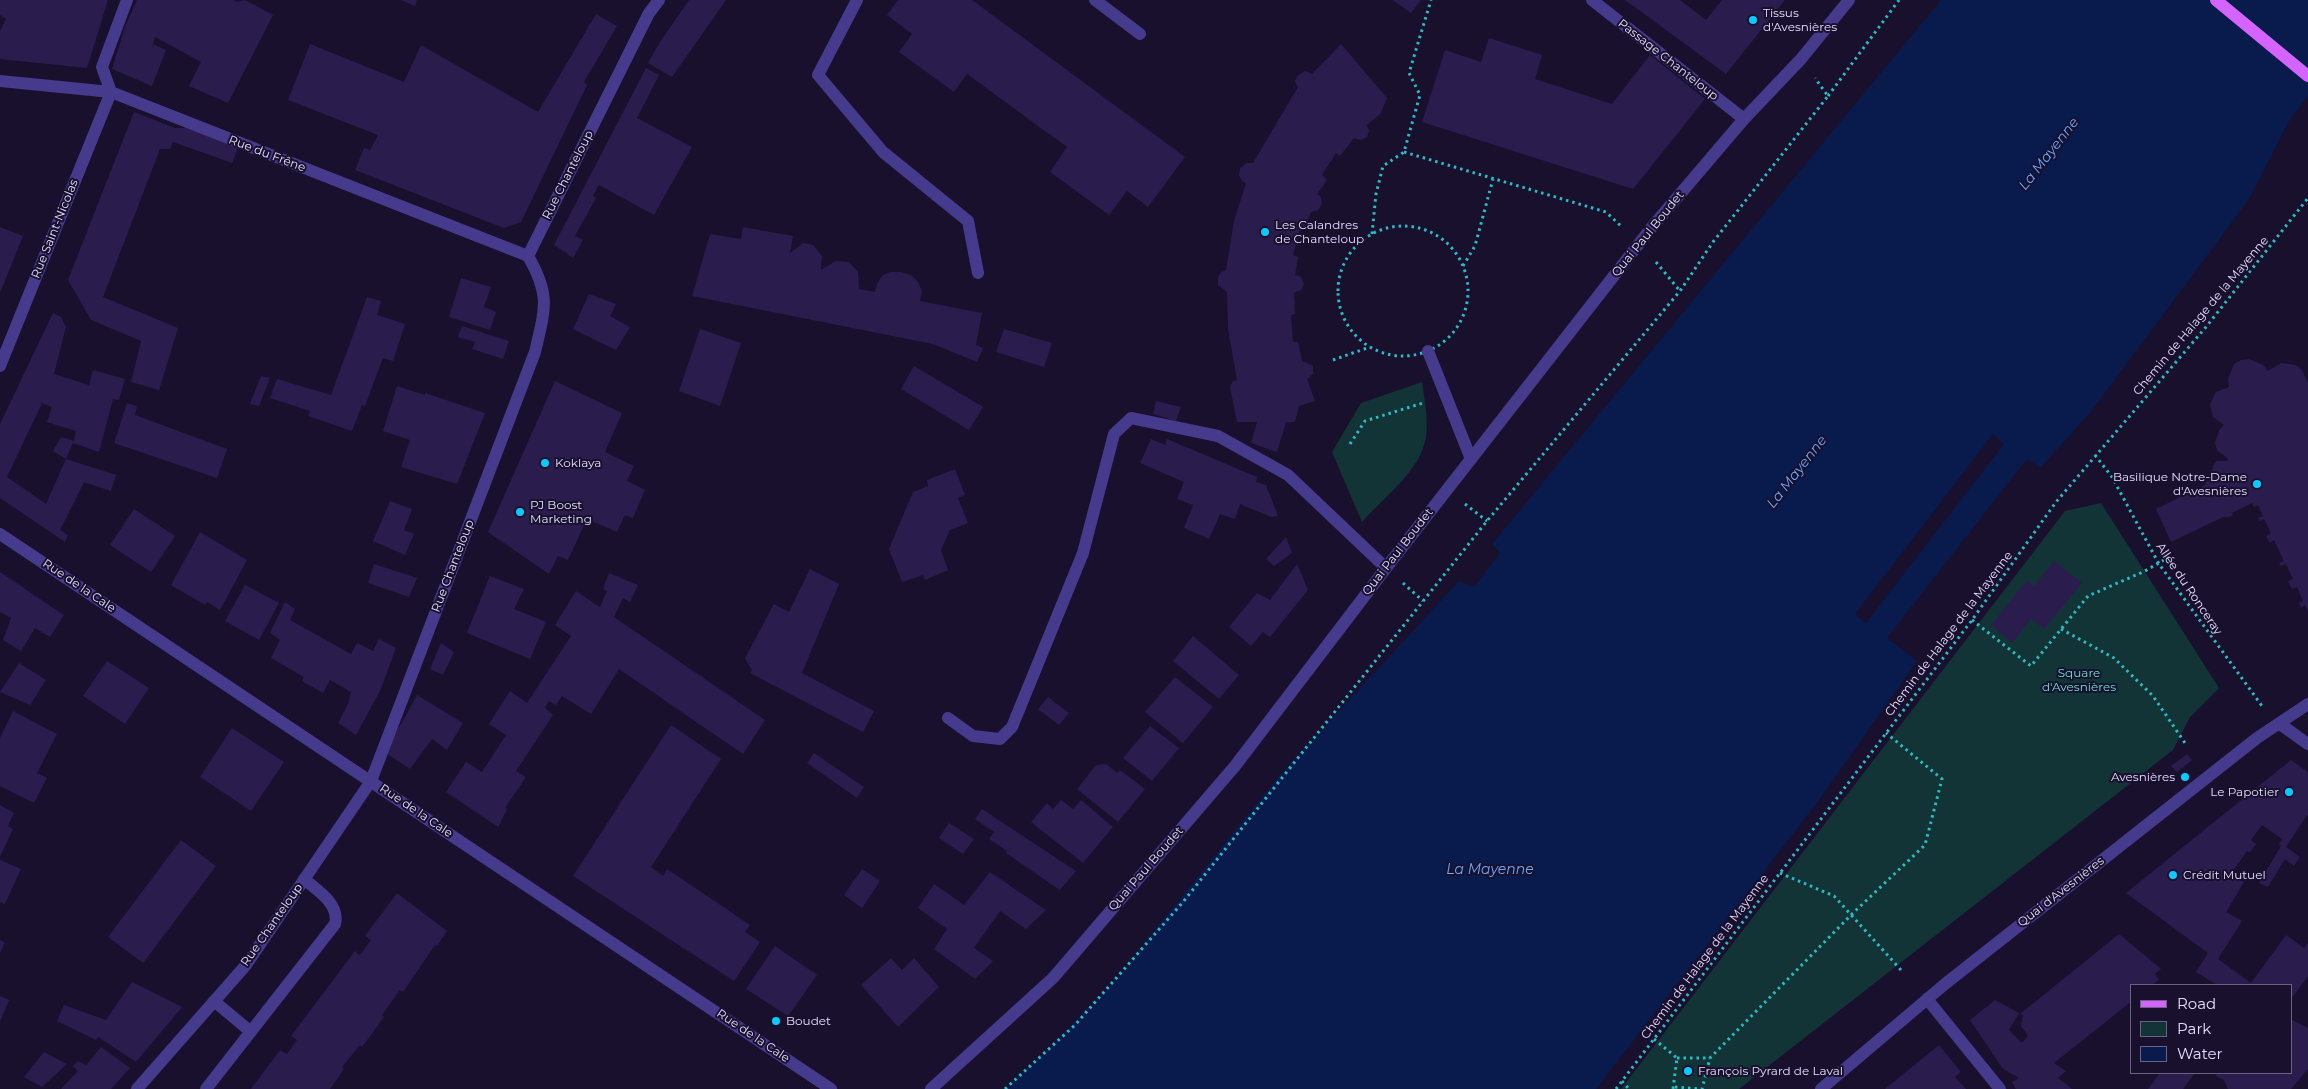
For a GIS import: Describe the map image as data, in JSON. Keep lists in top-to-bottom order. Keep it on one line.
{"streets":{"street":["Passage Chanteloup","Rue du Frêne","Rue Chanteloup","Rue Saint-Nicolas","Quai Paul Boudet","Rue de la Cale","Quai d'Avesnières"],"path":["Chemin de Halage de la Mayenne","Allée du Ronceray"]},"crossings":[["Passage Chanteloup","Quai Paul Boudet"],["Rue du Frêne","Rue Chanteloup"],["Rue du Frêne","Rue Saint-Nicolas"],["Rue Chanteloup","Rue de la Cale"],["Chemin de Halage de la Mayenne","Allée du Ronceray"],["Allée du Ronceray","Quai d'Avesnières"]],"water":["La Mayenne"],"parks":["Square d'Avesnières"],"places":["Tissus d'Avesnières","Les Calandres de Chanteloup","Koklaya","Basilique Notre-Dame d'Avesnières","PJ Boost Marketing","Avesnières","Le Papotier","Crédit Mutuel","Boudet","François Pyrard de Laval"],"legend":["Road","Park","Water"]}
